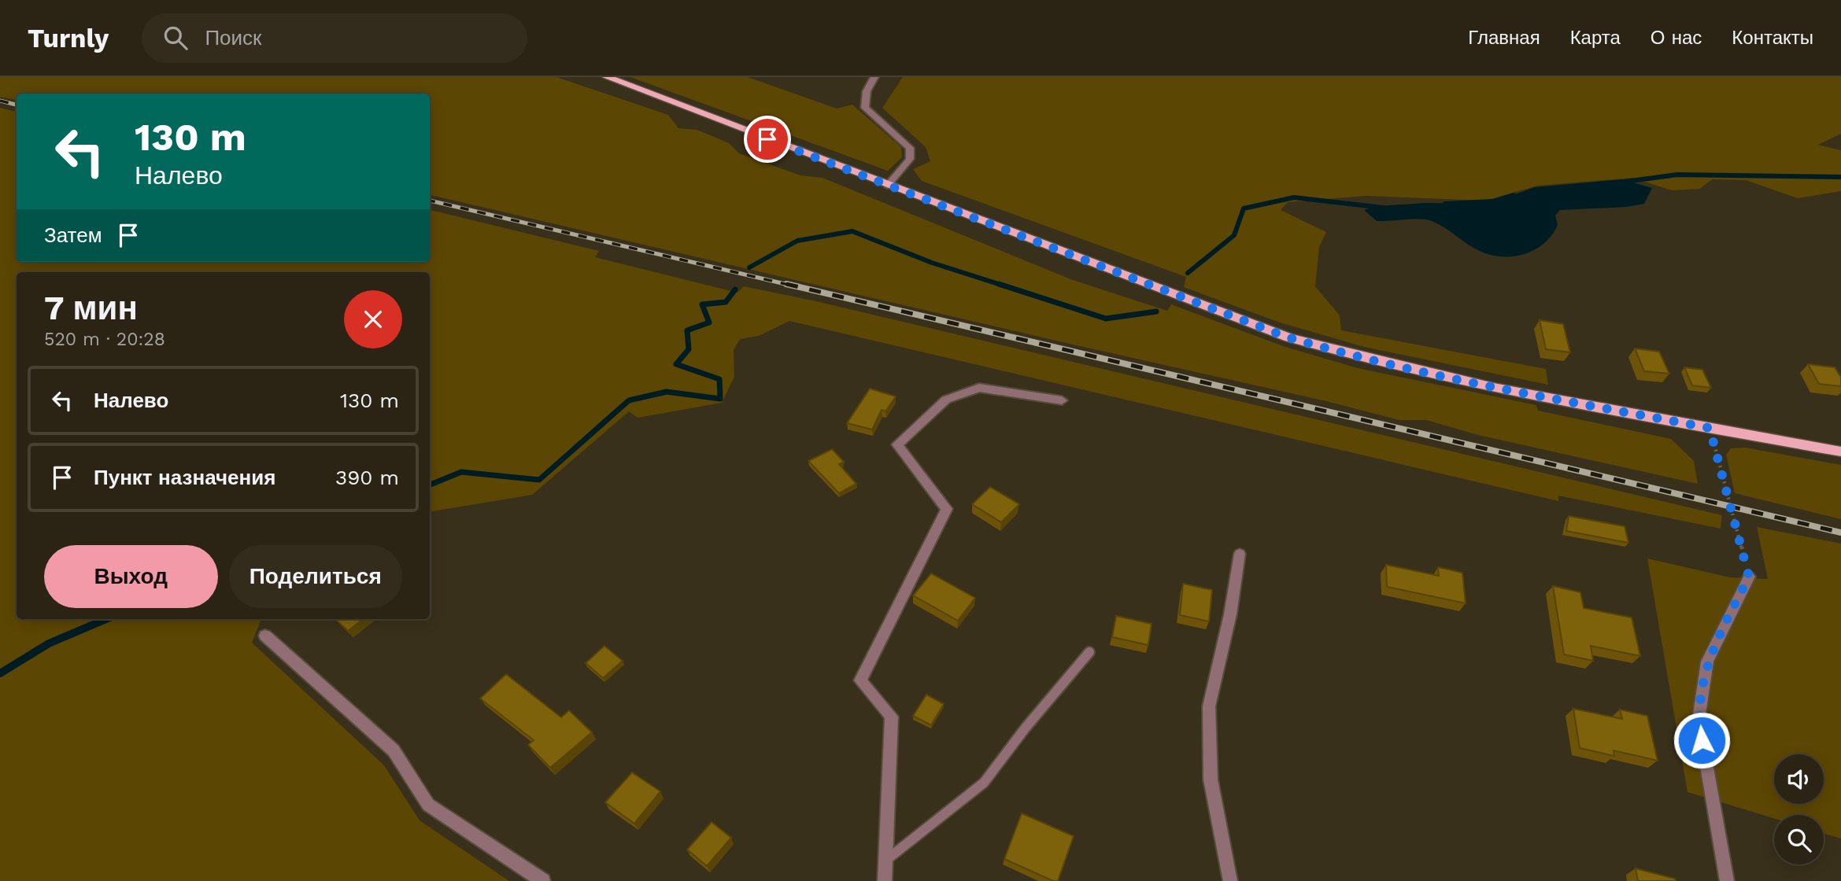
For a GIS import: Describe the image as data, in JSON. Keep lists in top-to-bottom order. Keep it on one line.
{"page":{"header":"Turnly","search":"Поиск","nav":["Главная","Карта","О нас","Контакты"],"turn":["130 m","Налево"],"then":"Затем","heading":["7 мин","520 m · 20:28"],"list":[{"name":"Налево","value":"130 m"},{"name":"Пункт назначения","value":"390 m"}],"buttons":["Выход","Поделиться"]}}
